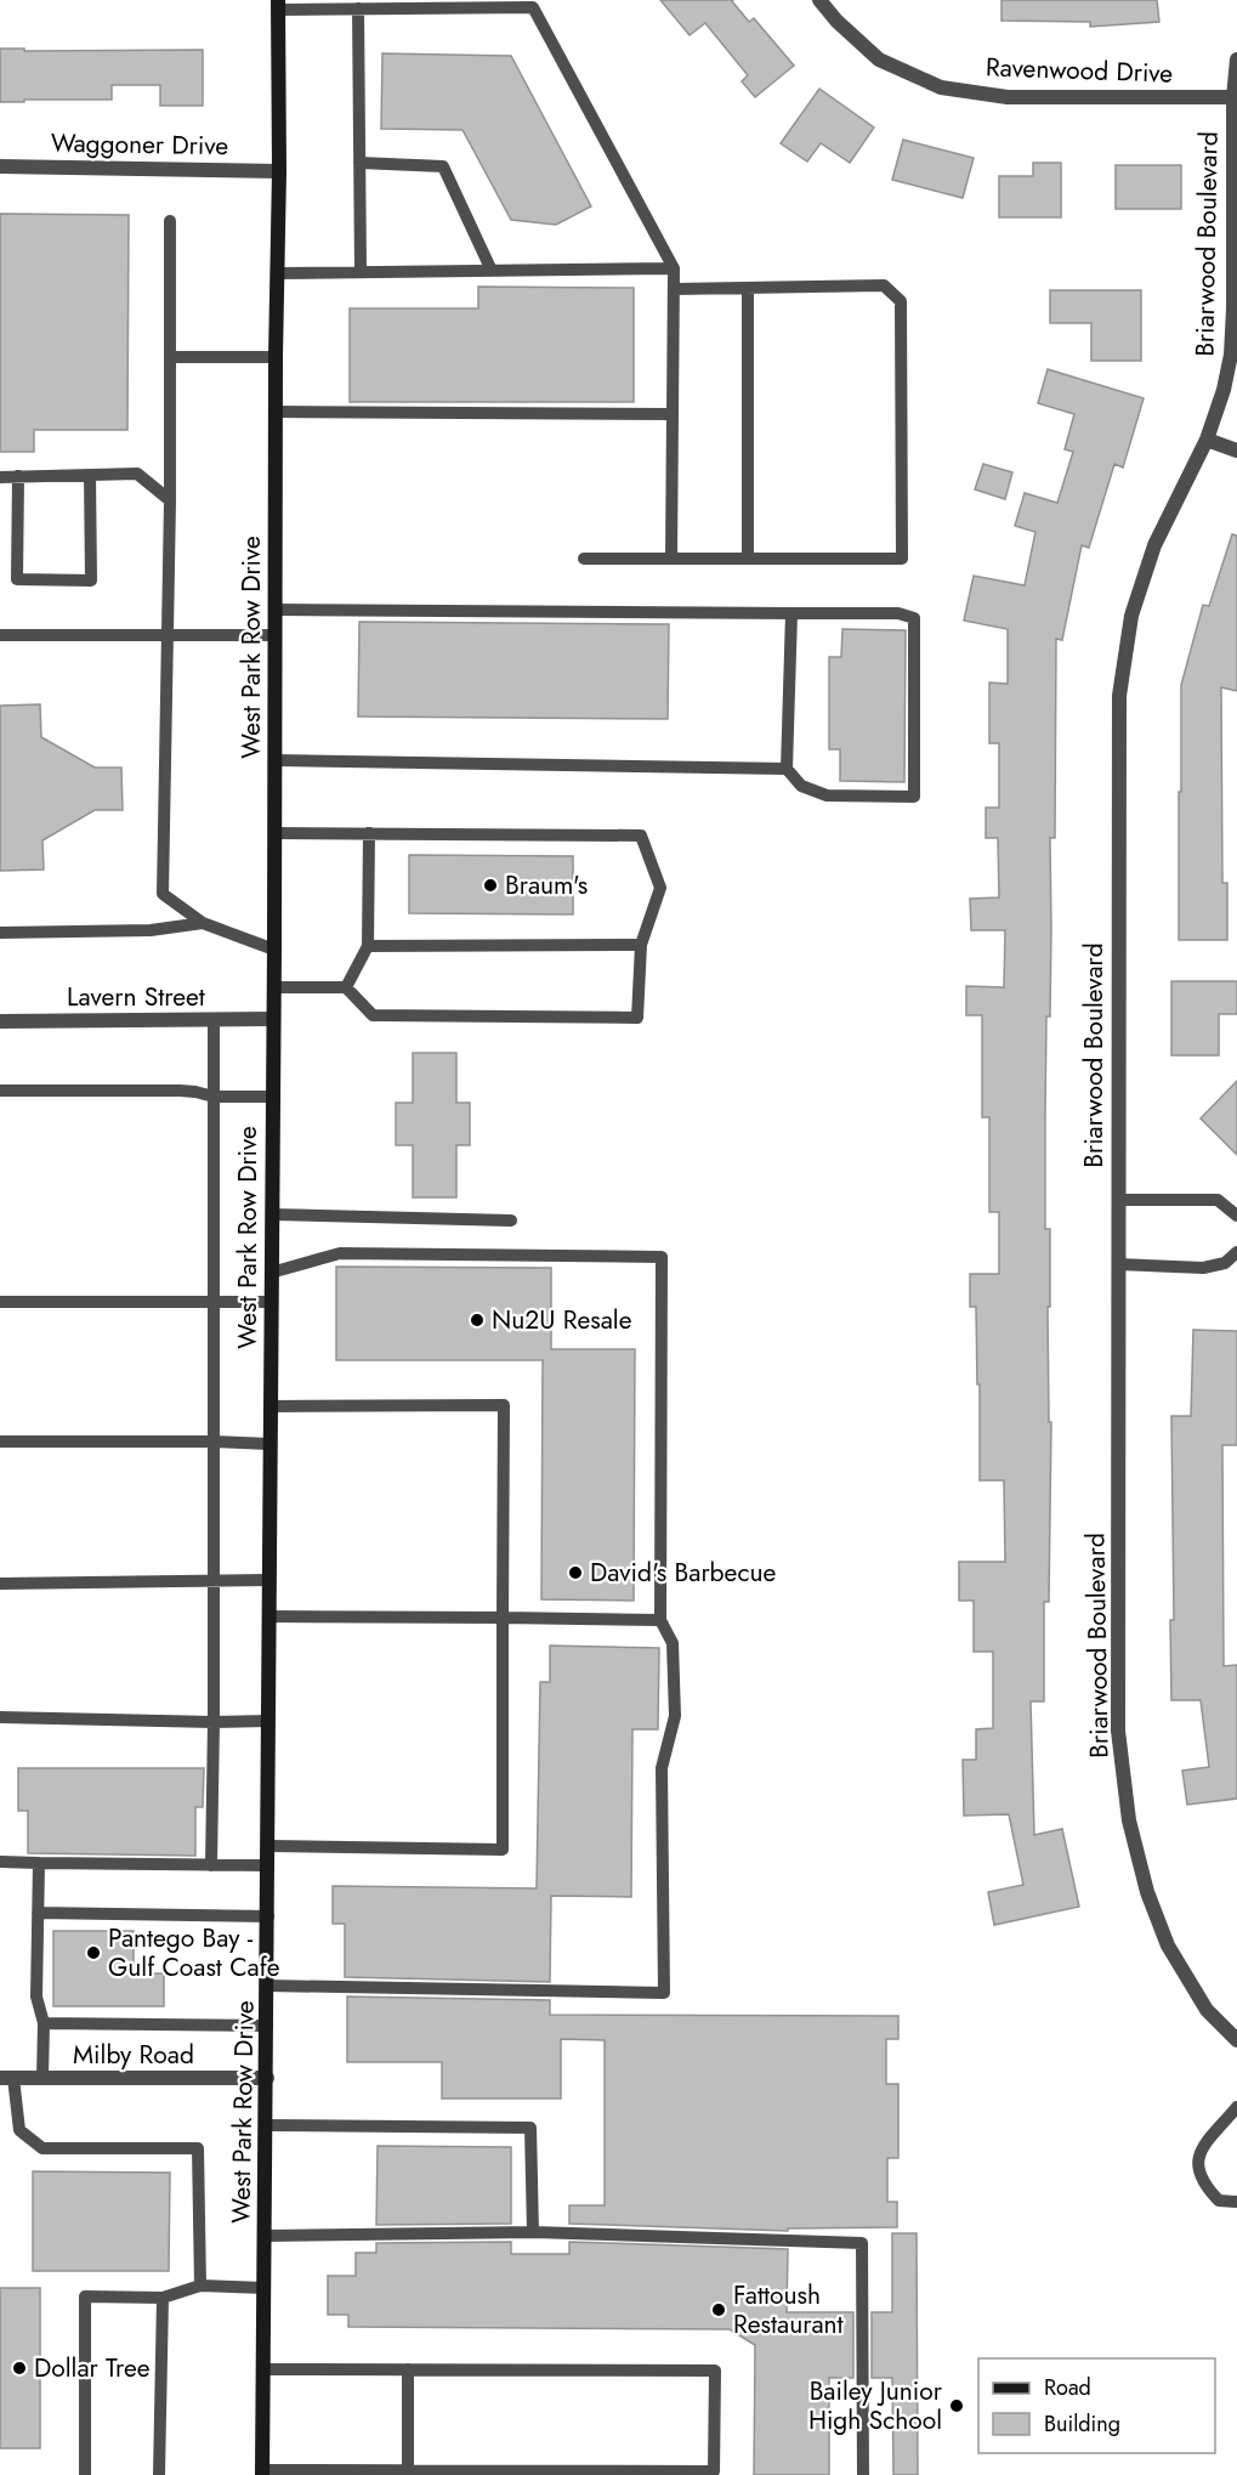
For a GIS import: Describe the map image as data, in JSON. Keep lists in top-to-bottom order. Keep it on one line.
{"streets":{"main road":["West Park Row Drive"],"street":["Ravenwood Drive","Waggoner Drive","Briarwood Boulevard","Lavern Street","Milby Road"]},"crossings":[["Ravenwood Drive","Briarwood Boulevard"],["Waggoner Drive","West Park Row Drive"],["West Park Row Drive","Lavern Street"],["West Park Row Drive","Milby Road"]],"places":["Braum's","Nu2U Resale","David's Barbecue","Pantego Bay - Gulf Coast Cafe","Fattoush Restaurant","Dollar Tree","Bailey Junior High School"],"legend":["Road","Building"]}
